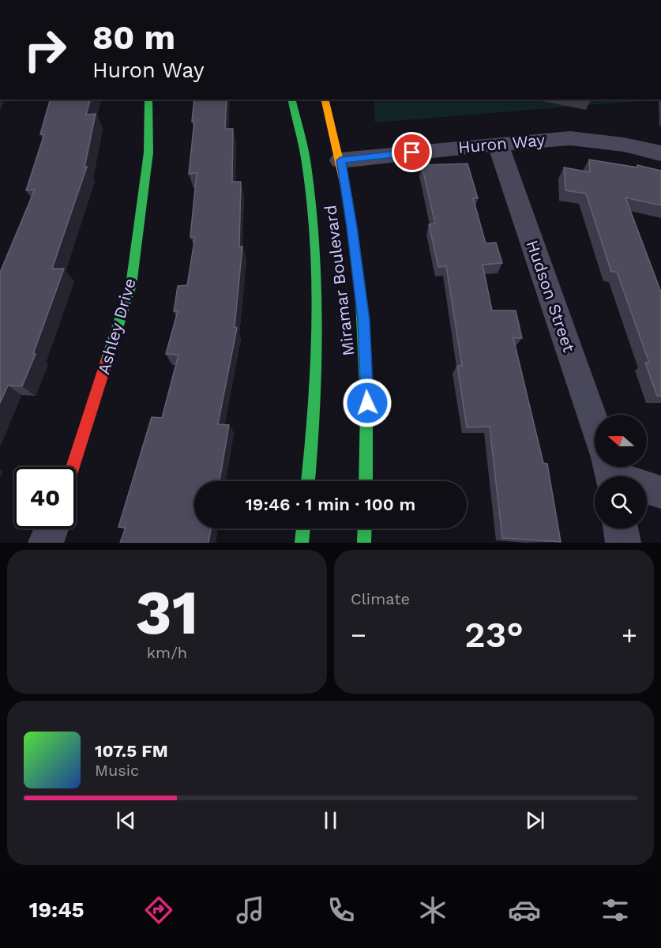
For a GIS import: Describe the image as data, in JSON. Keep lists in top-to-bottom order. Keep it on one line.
{"streets":{"street":["Huron Way","Miramar Boulevard","Hudson Street","Ashley Drive"]},"crossings":[["Huron Way","Miramar Boulevard"],["Huron Way","Hudson Street"]],"north":"left","page":{"turn":["80 m","Huron Way"],"limit":"40","trip":"19:46 · 1 min · 100 m","tile":[["31","km/h"],"Climate"],"heat":["−","23°","+"],"song":["107.5 FM","Music"],"tabs":"19:45"}}
